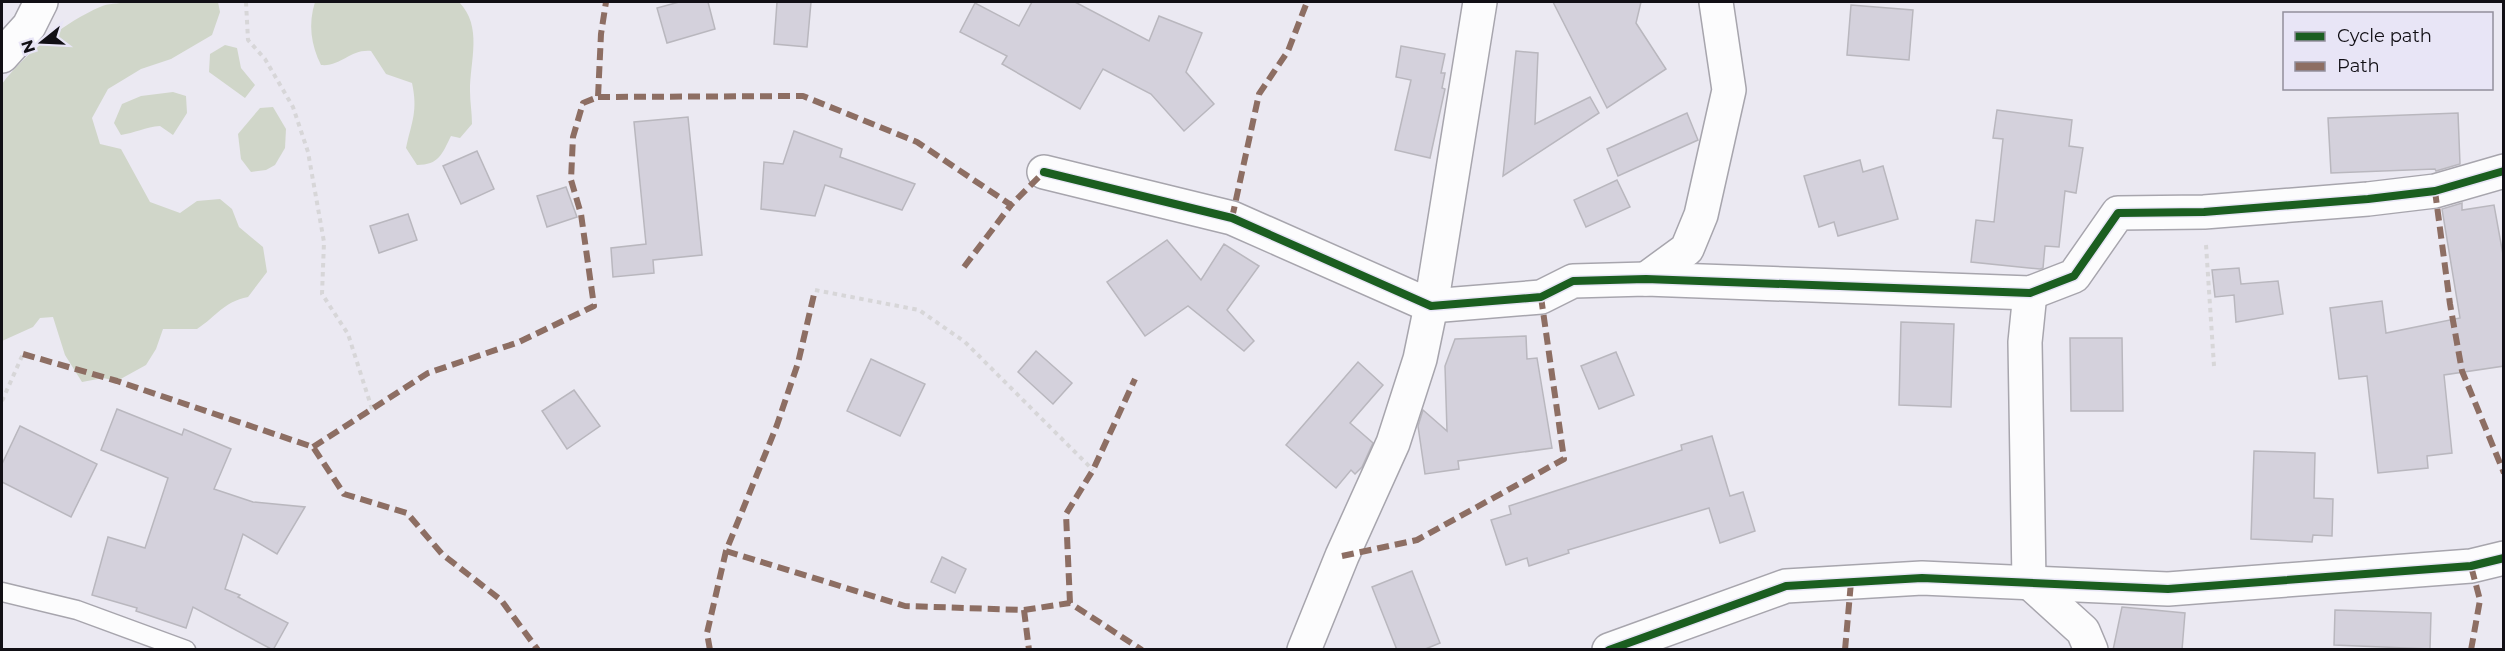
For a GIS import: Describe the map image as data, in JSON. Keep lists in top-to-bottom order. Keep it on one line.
{"legend":["Cycle path","Path"],"north":"left"}
